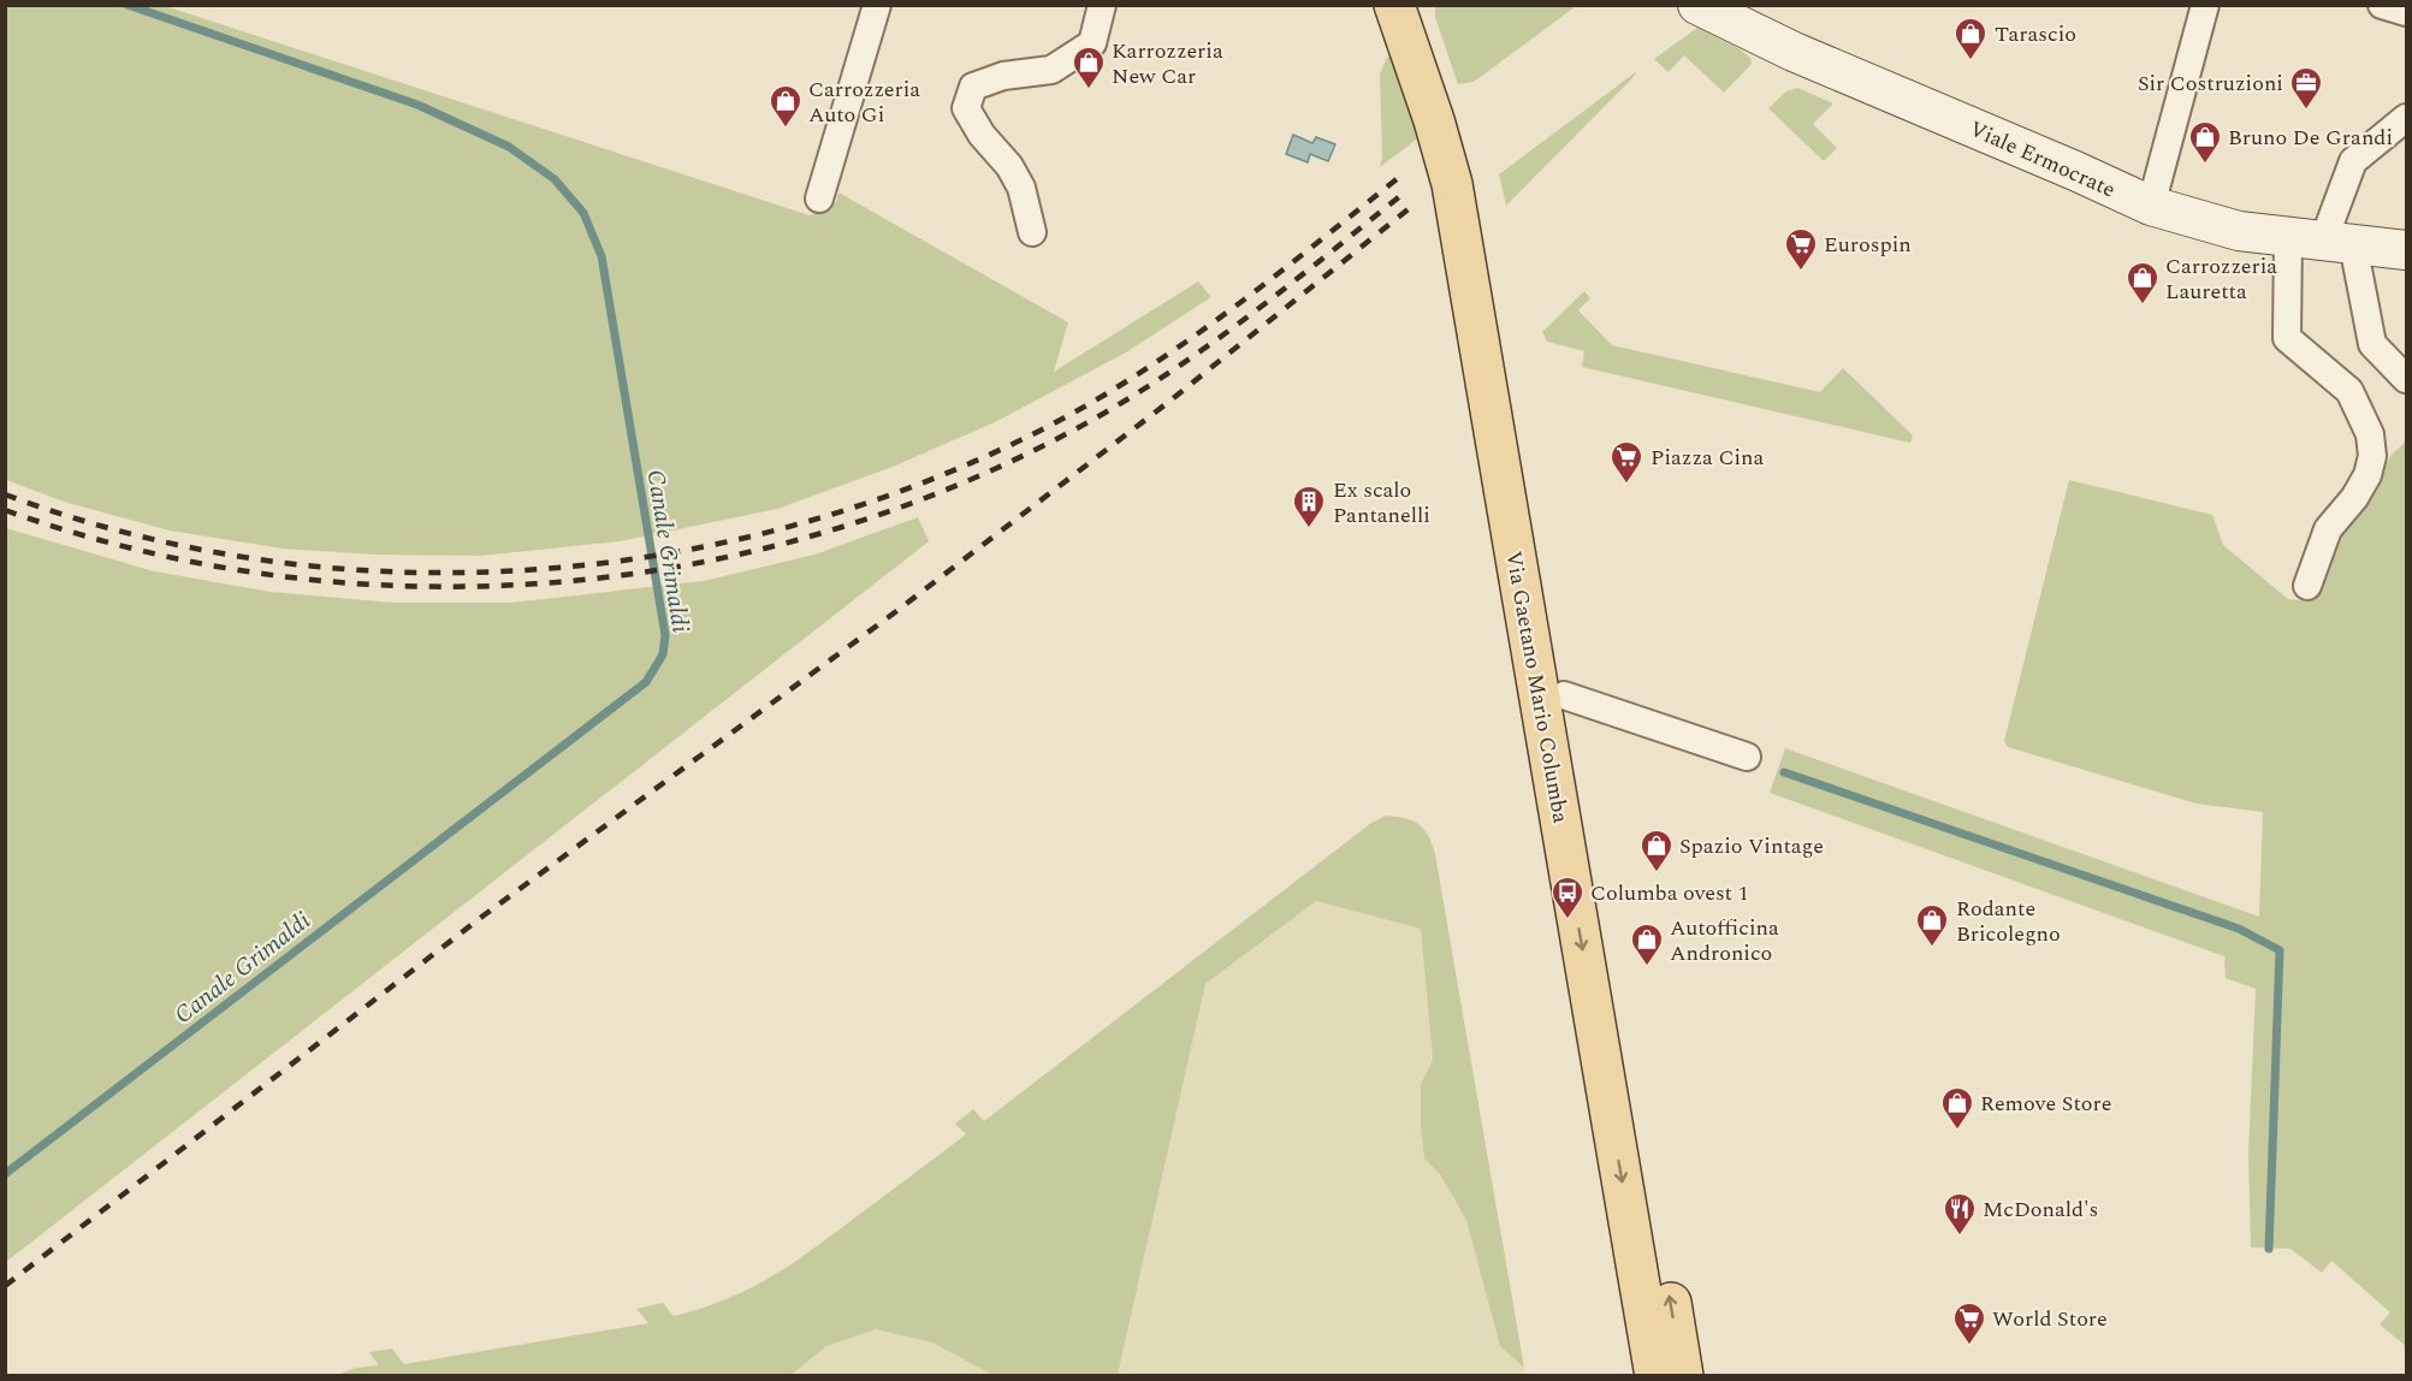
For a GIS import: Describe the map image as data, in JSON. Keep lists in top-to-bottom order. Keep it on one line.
{"streets":{"main road":["Viale Ermocrate","Via Gaetano Mario Columba"]},"water":["Canale Grimaldi"],"places":{"shop":["Tarascio","Karrozzeria New Car","Carrozzeria Auto Gi","Bruno De Grandi","Carrozzeria Lauretta","Spazio Vintage","Rodante Bricolegno","Autofficina Andronico","Remove Store"],"office":["Sir Costruzioni"],"supermarket":["Eurospin","Piazza Cina","World Store"],"building":["Ex scalo Pantanelli"],"bus stop":["Columba ovest 1"],"restaurant":["McDonald's"]}}
